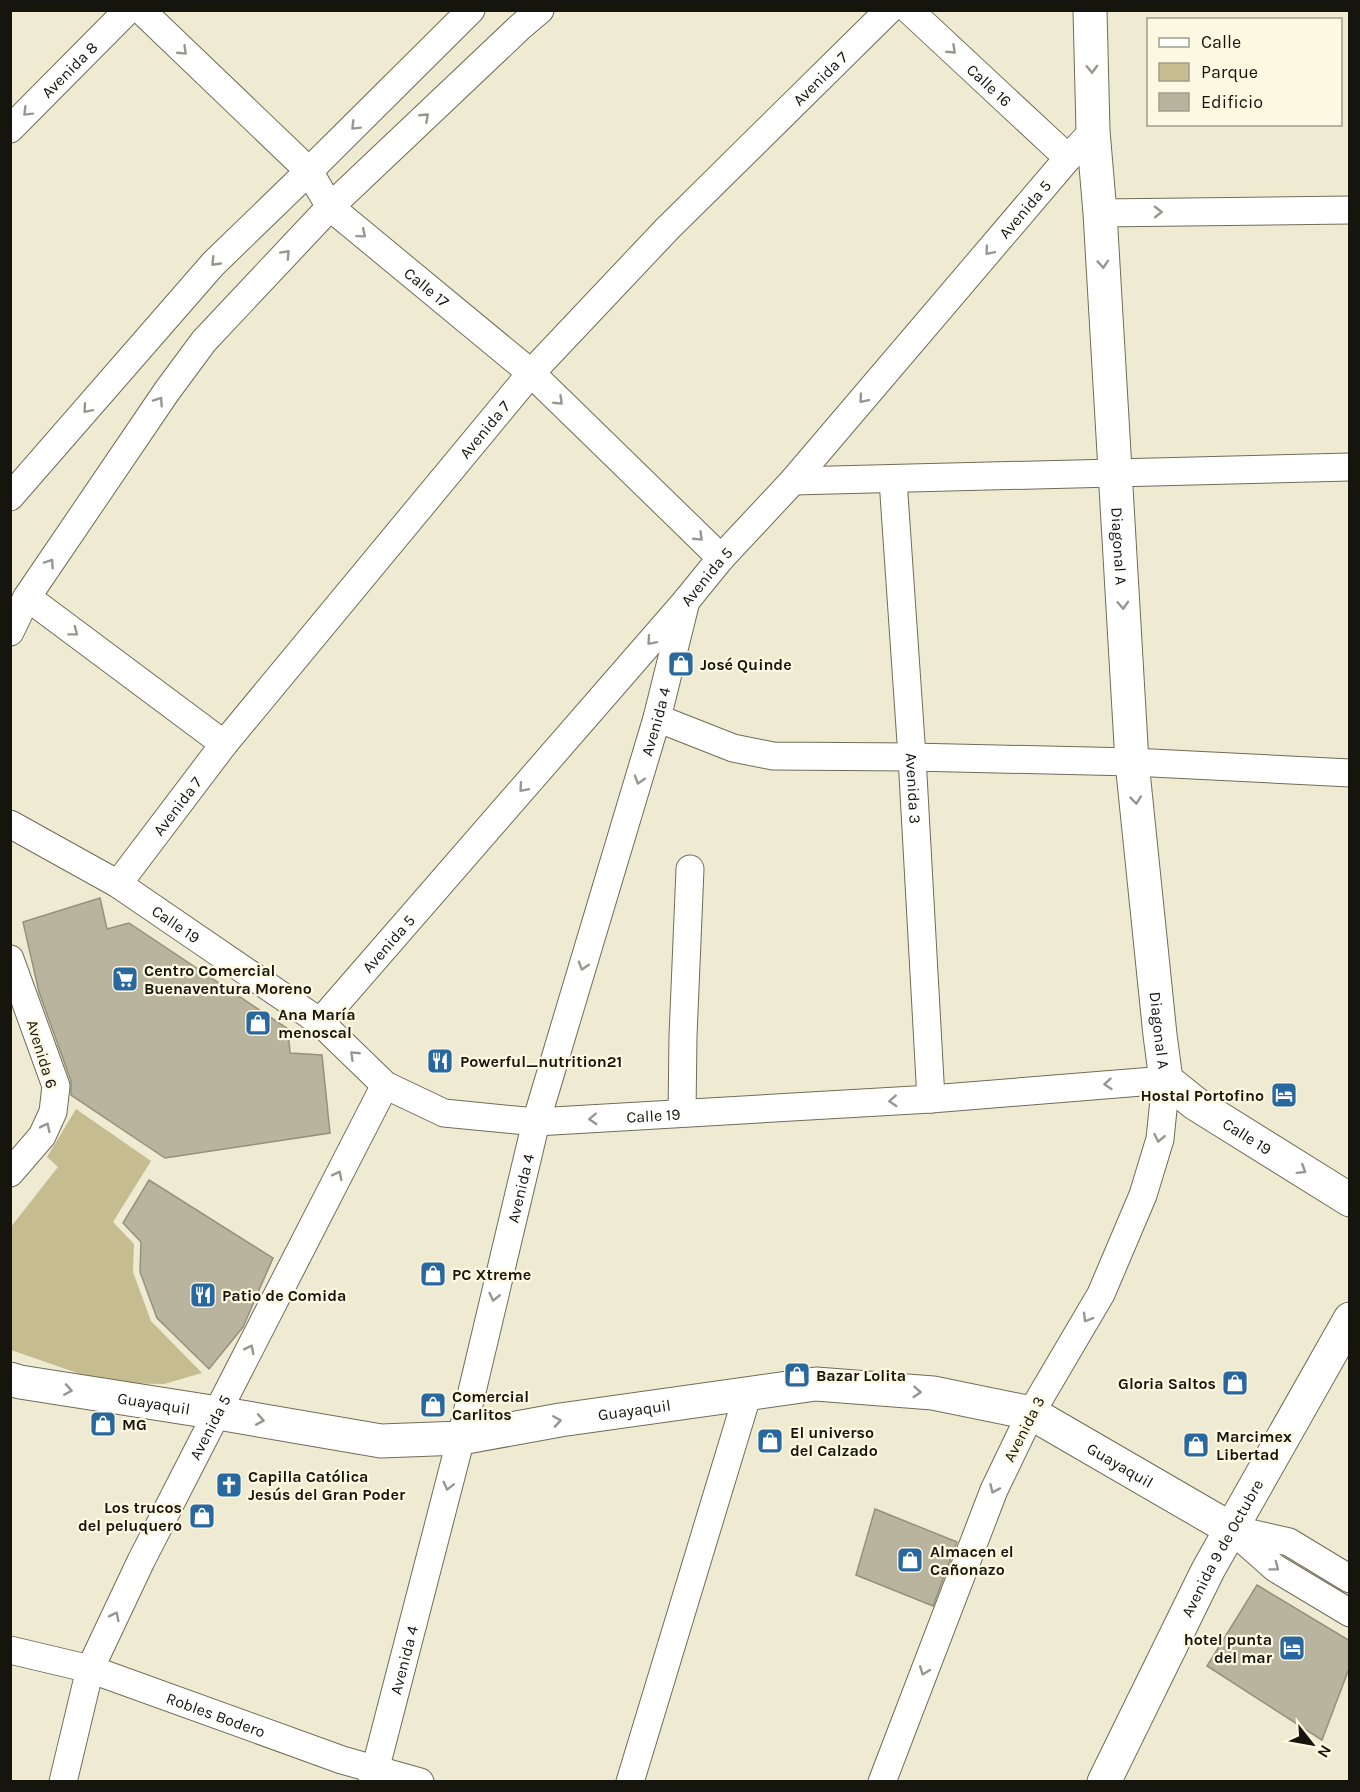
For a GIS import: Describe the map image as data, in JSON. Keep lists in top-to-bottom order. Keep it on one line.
{"streets":{"street":["Avenida 8","Avenida 7","Calle 16","Avenida 5","Calle 17","Diagonal A","Avenida 4","Avenida 3","Calle 19","Avenida 6","Guayaquil","Avenida 9 de Octubre","Robles Bodero"]},"crossings":[["Avenida 7","Calle 17"],["Avenida 7","Calle 19"],["Calle 16","Avenida 5"],["Avenida 5","Calle 17"],["Avenida 5","Diagonal A"],["Avenida 5","Avenida 4"],["Avenida 5","Calle 19"],["Avenida 5","Guayaquil"],["Avenida 5","Robles Bodero"],["Diagonal A","Avenida 3"],["Diagonal A","Calle 19"],["Avenida 4","Calle 19"],["Avenida 4","Guayaquil"],["Avenida 4","Robles Bodero"],["Avenida 3","Calle 19"],["Avenida 3","Guayaquil"],["Guayaquil","Avenida 9 de Octubre"]],"one_way":["Calle 16","Calle 17","Diagonal A","Avenida 4","Avenida 3","Avenida 6","Guayaquil"],"places":{"shop":["José Quinde","Ana María menoscal","PC Xtreme","Bazar Lolita","Gloria Saltos","Comercial Carlitos","MG","El universo del Calzado","Marcimex Libertad","Los trucos del peluquero","Almacen el Cañonazo"],"supermarket":["Centro Comercial Buenaventura Moreno"],"restaurant":["Powerful_nutrition21","Patio de Comida"],"hotel":["Hostal Portofino","hotel punta del mar"],"church":["Capilla Católica Jesús del Gran Poder"]},"legend":["Calle","Parque","Edificio"],"north":"bottom right"}
